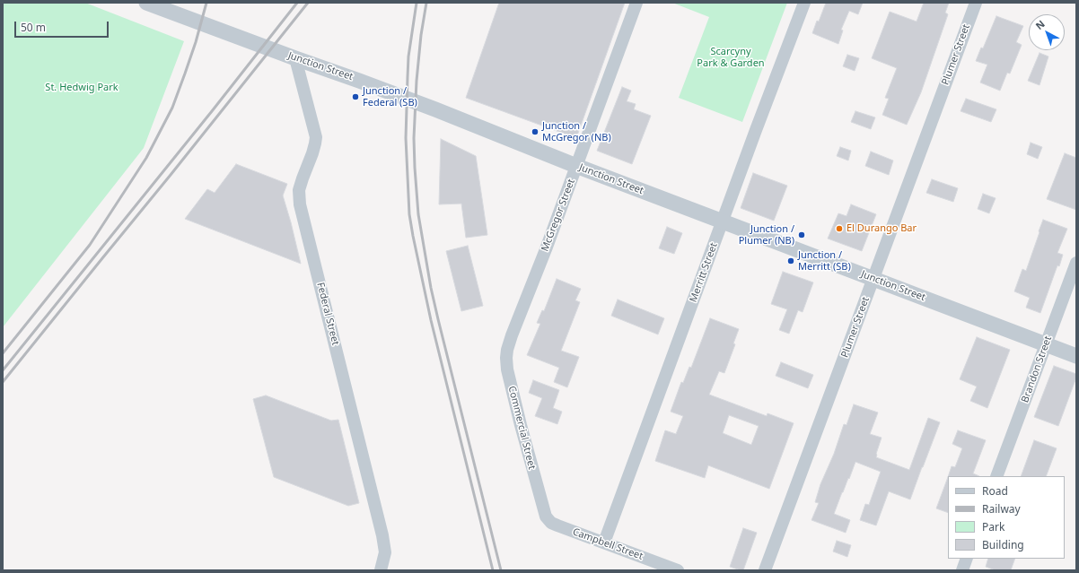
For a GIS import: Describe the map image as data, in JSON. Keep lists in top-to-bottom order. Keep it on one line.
{"streets":{"street":["Plumer Street","Junction Street","McGregor Street","Merritt Street","Federal Street","Brandon Street","Commercial Street","Campbell Street"]},"crossings":[["Plumer Street","Junction Street"],["Junction Street","McGregor Street"],["Junction Street","Merritt Street"],["Junction Street","Federal Street"],["Junction Street","Brandon Street"],["McGregor Street","Commercial Street"],["Merritt Street","Campbell Street"],["Commercial Street","Campbell Street"]],"parks":["Scarcyny Park & Garden","St. Hedwig Park"],"places":["Junction / Federal (SB)","Junction / McGregor (NB)","El Durango Bar","Junction / Plumer (NB)","Junction / Merritt (SB)"],"legend":["Road","Railway","Park","Building"],"scale_bar":"50 m","north":"top left"}
